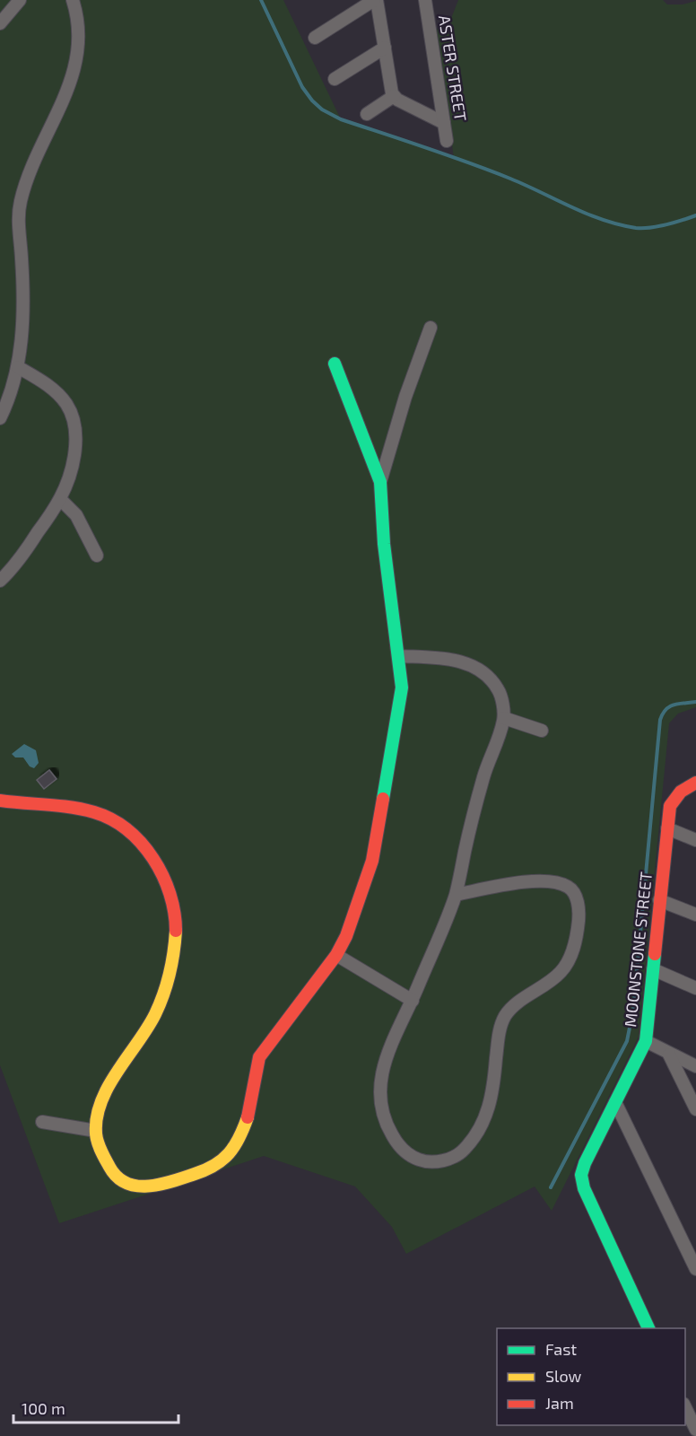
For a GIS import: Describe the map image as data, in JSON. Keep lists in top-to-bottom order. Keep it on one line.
{"streets":{"street":["ASTER STREET","MOONSTONE STREET"]},"legend":["Fast","Slow","Jam"],"scale_bar":"100 m"}
